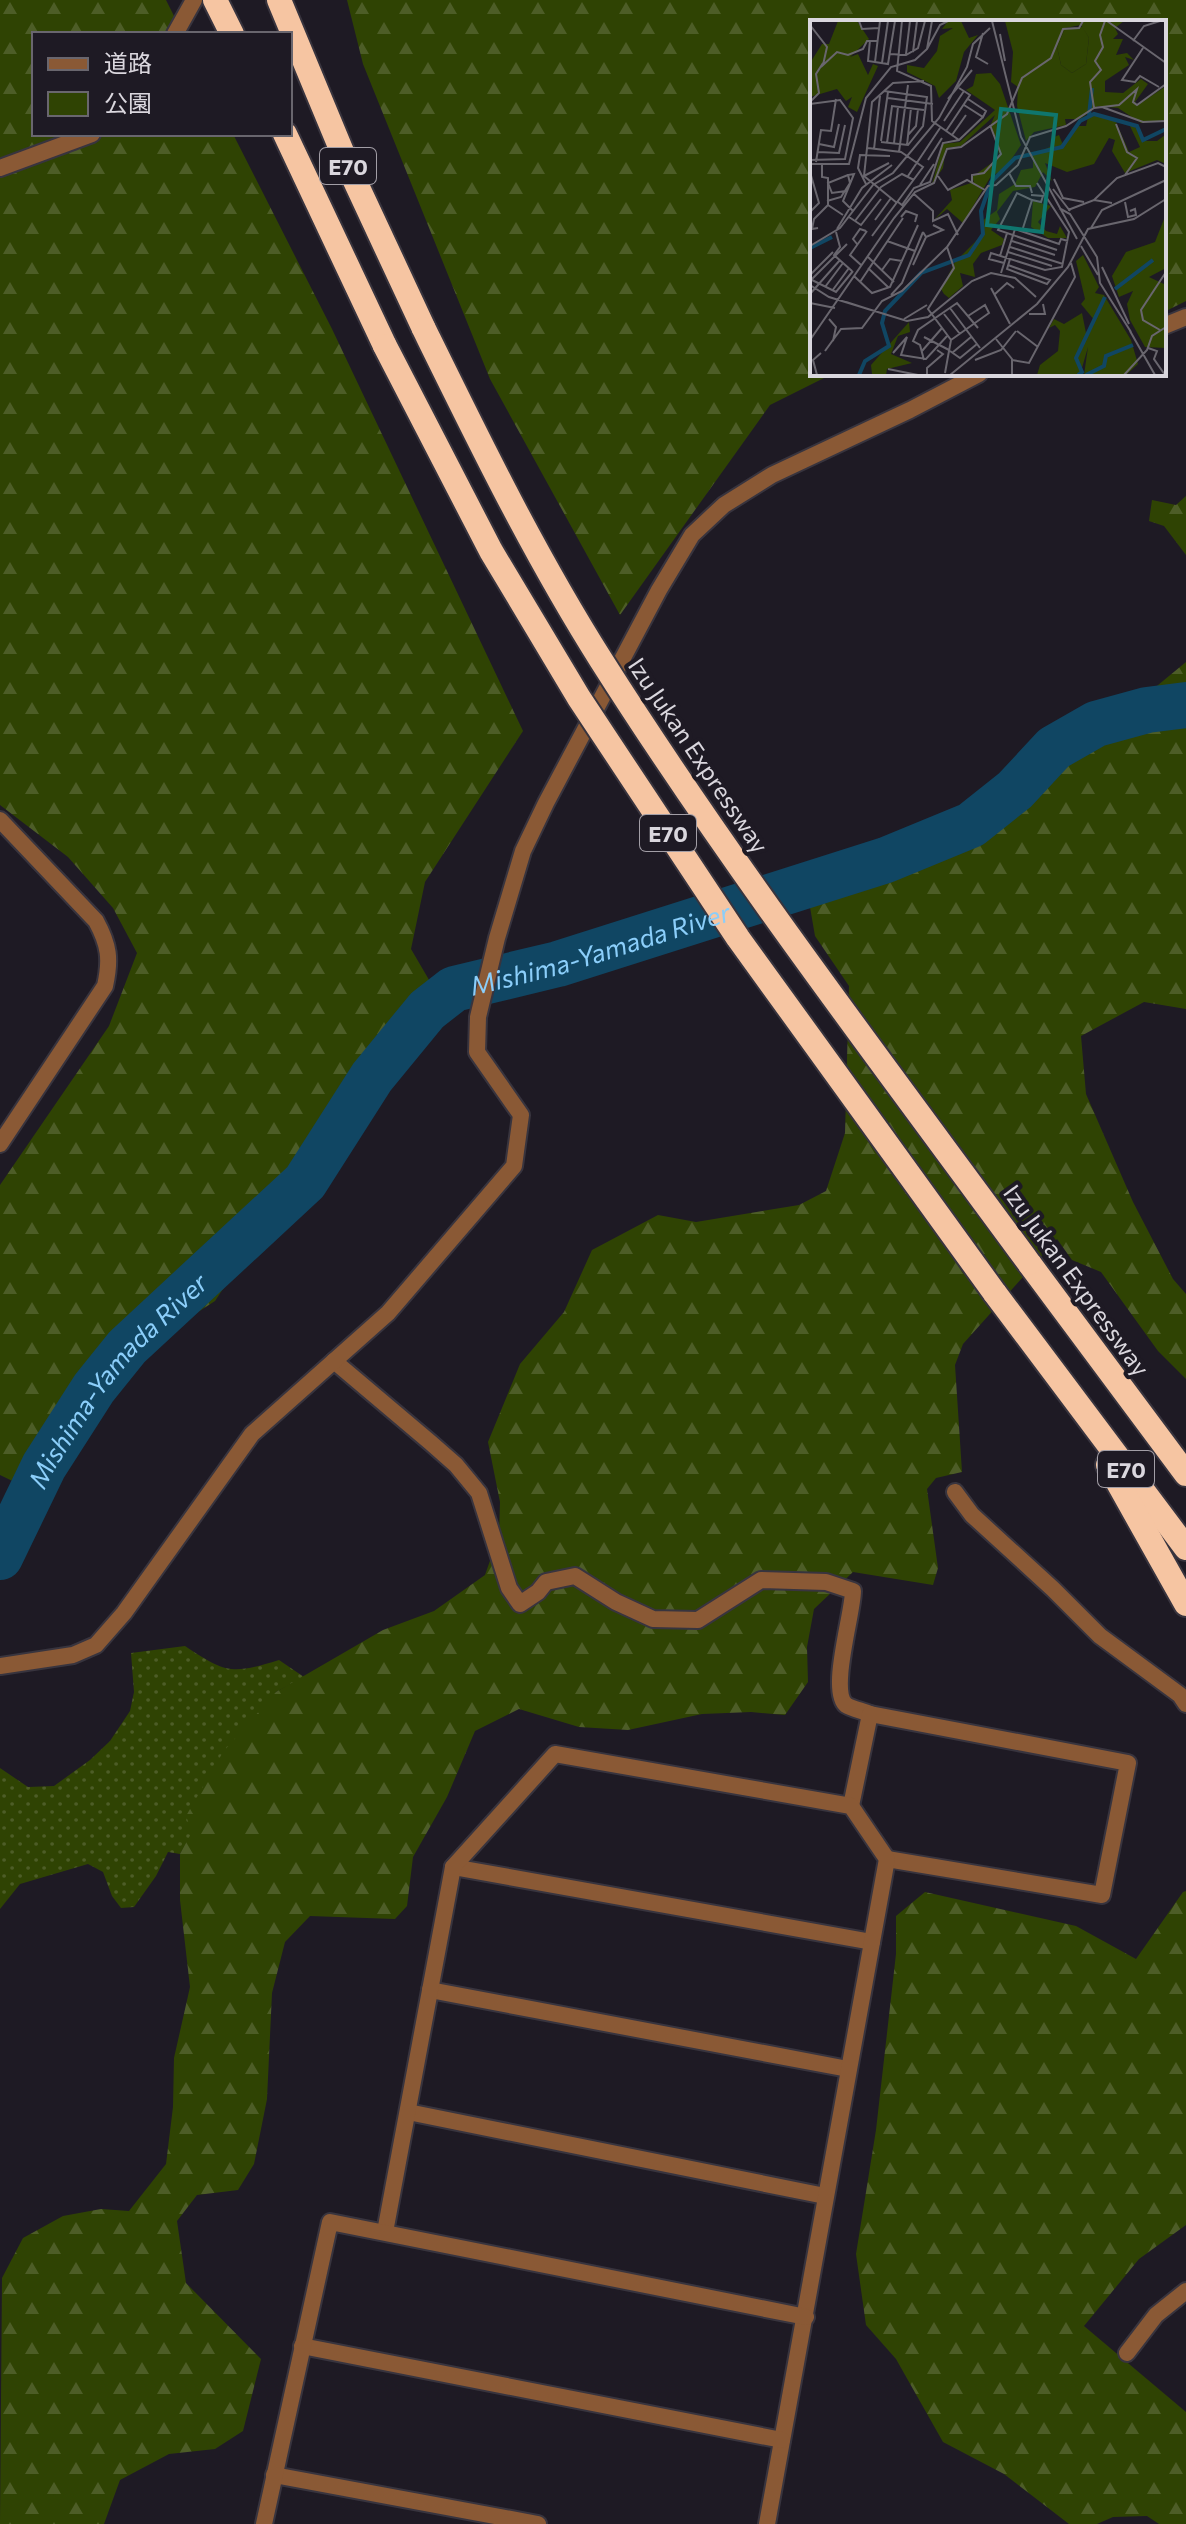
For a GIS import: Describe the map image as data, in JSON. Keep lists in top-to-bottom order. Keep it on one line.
{"streets":{"highway":["E70","Izu Jukan Expressway"]},"water":["Mishima-Yamada River"],"legend":["道路","公園"]}
